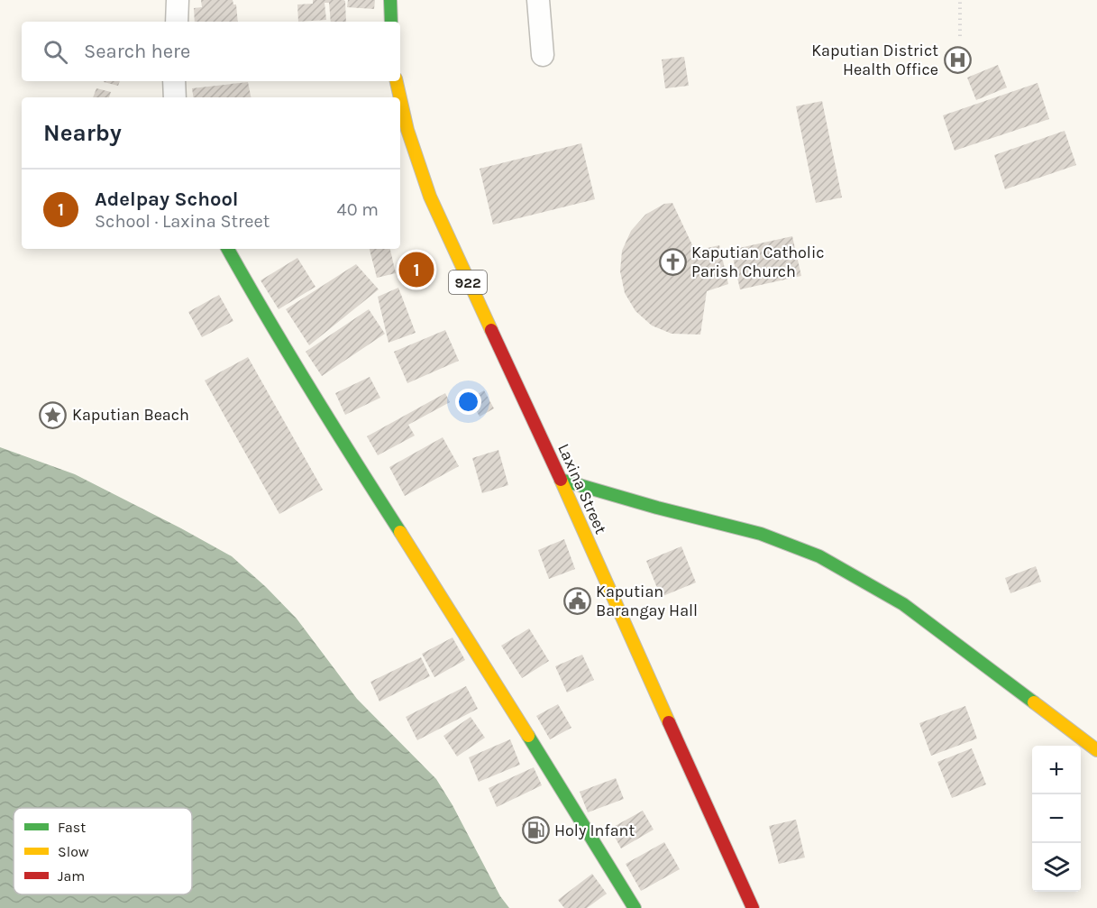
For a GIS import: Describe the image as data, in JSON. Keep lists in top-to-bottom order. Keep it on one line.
{"streets":{"street":["922","Laxina Street"]},"places":{"hospital":["Kaputian District Health Office"],"church":["Kaputian Catholic Parish Church"],"place":["Kaputian Beach"],"public building":["Kaputian Barangay Hall"],"fuel station":["Holy Infant"]},"legend":["Fast","Slow","Jam"],"page":{"search":"Search here","heading":"Nearby","list":[{"mark":"1","name":"Adelpay School","note":"School · Laxina Street","value":"40 m"}],"pins":"1","map_buttons":["+","−"]}}
